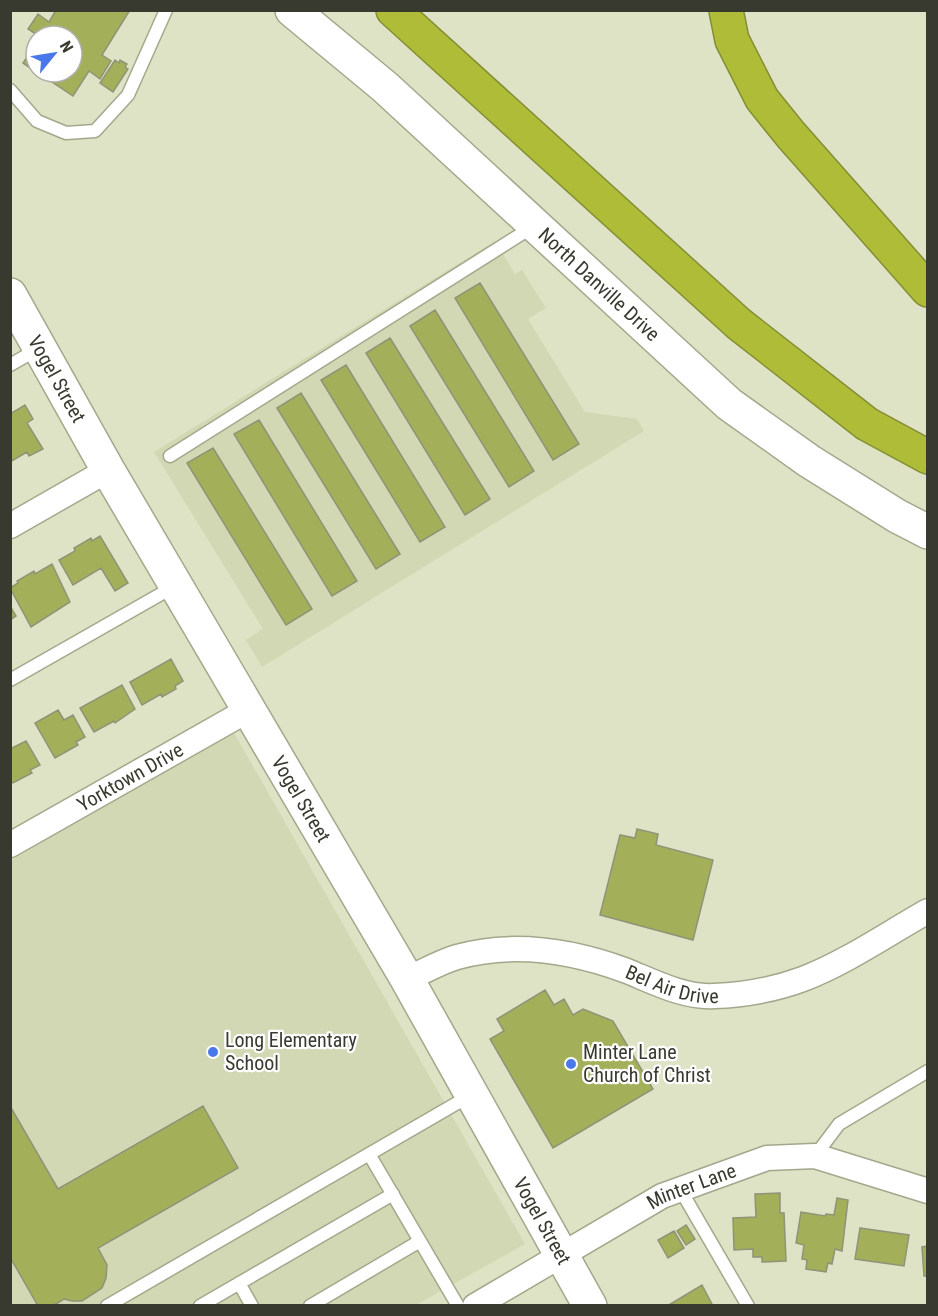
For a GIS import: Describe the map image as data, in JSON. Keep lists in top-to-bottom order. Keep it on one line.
{"streets":{"street":["North Danville Drive","Vogel Street","Yorktown Drive","Bel Air Drive","Minter Lane"]},"crossings":[["Vogel Street","Yorktown Drive"],["Vogel Street","Bel Air Drive"],["Vogel Street","Minter Lane"]],"places":["Long Elementary School","Minter Lane Church of Christ"],"north":"top right"}
